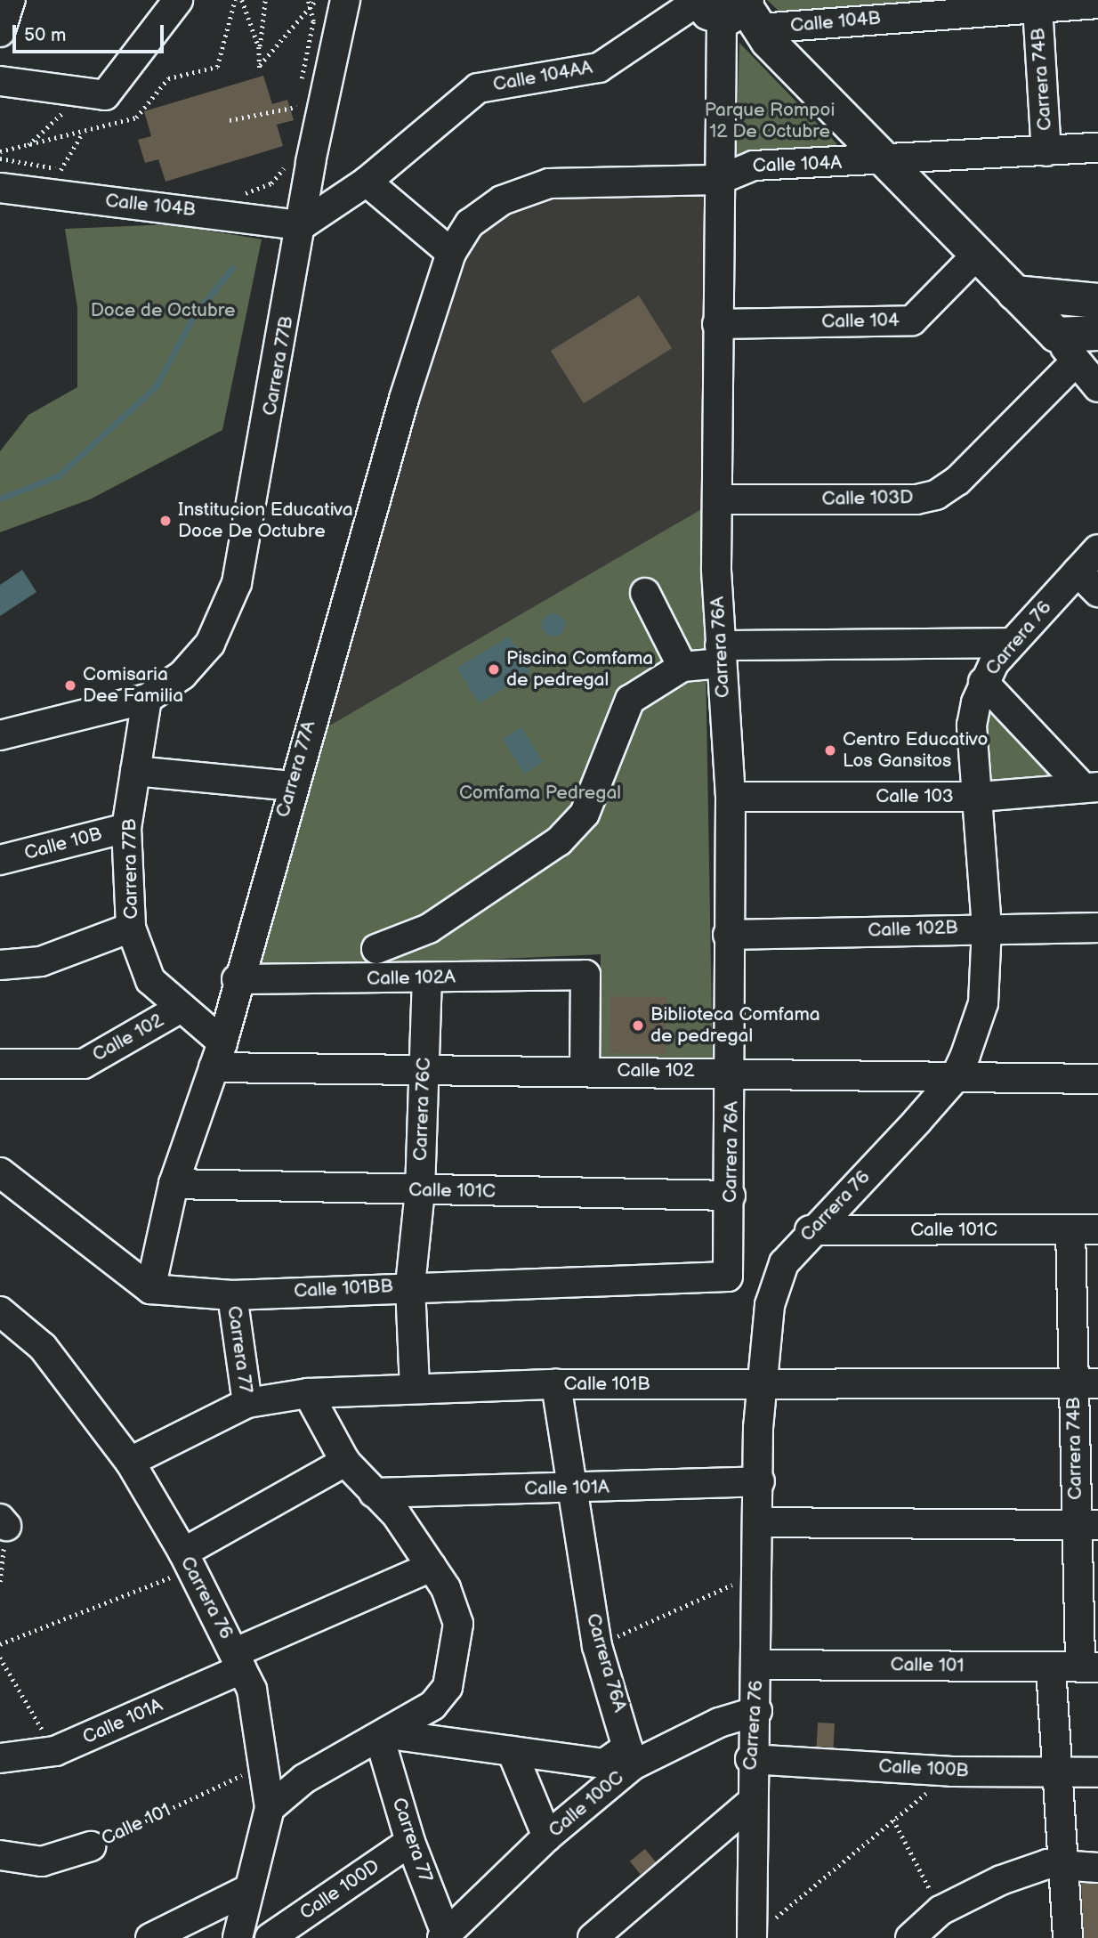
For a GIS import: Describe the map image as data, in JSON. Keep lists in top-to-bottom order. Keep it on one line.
{"streets":{"street":["Calle 104B","Calle 104AA","Carrera 74B","Calle 104A","Calle 104","Carrera 77B","Calle 103D","Carrera 76","Carrera 76A","Carrera 77A","Calle 103","Calle 10B","Calle 102B","Calle 102A","Calle 102","Carrera 76C","Calle 101C","Calle 101BB","Carrera 77","Calle 101B","Calle 101A","Calle 101","Calle 100B","Calle 100C","Calle 100D"]},"crossings":[["Calle 104B","Calle 104AA"],["Calle 104B","Carrera 74B"],["Calle 104B","Carrera 77B"],["Calle 104B","Carrera 76A"],["Calle 104AA","Carrera 77B"],["Calle 104AA","Carrera 76A"],["Carrera 74B","Calle 104A"],["Carrera 74B","Calle 101C"],["Carrera 74B","Calle 101B"],["Carrera 74B","Calle 101"],["Calle 104A","Carrera 76A"],["Calle 104A","Carrera 77A"],["Calle 104","Carrera 76A"],["Carrera 77B","Carrera 77A"],["Carrera 77B","Calle 10B"],["Carrera 77B","Calle 102"],["Calle 103D","Carrera 76A"],["Carrera 76","Calle 103"],["Carrera 76","Calle 102B"],["Carrera 76","Calle 102"],["Carrera 76","Calle 101C"],["Carrera 76","Calle 101B"],["Carrera 76","Calle 101A"],["Carrera 76","Calle 101"],["Carrera 76","Calle 100B"],["Carrera 76","Calle 100C"],["Carrera 76A","Calle 103"],["Carrera 76A","Calle 102B"],["Carrera 76A","Calle 102"],["Carrera 76A","Calle 101C"],["Carrera 76A","Calle 101BB"],["Carrera 76A","Calle 101B"],["Carrera 76A","Calle 101A"],["Carrera 77A","Calle 102A"],["Carrera 77A","Calle 102"],["Carrera 77A","Calle 101C"],["Carrera 77A","Calle 101BB"],["Calle 102A","Calle 102"],["Calle 102A","Carrera 76C"],["Calle 102","Carrera 76C"],["Carrera 76C","Calle 101C"],["Carrera 76C","Calle 101BB"],["Carrera 76C","Calle 101B"],["Calle 101BB","Carrera 77"],["Carrera 77","Calle 101B"],["Carrera 77","Calle 100C"],["Carrera 77","Calle 100D"]],"parks":["Parque Rompoi 12 De Octubre","Doce de Octubre","Comfama Pedregal"],"places":["Institucion Educativa Doce De Octubre","Piscina Comfama de pedregal","Comisaria Dee Familia","Centro Educativo Los Gansitos","Biblioteca Comfama de pedregal"],"scale_bar":"50 m"}
